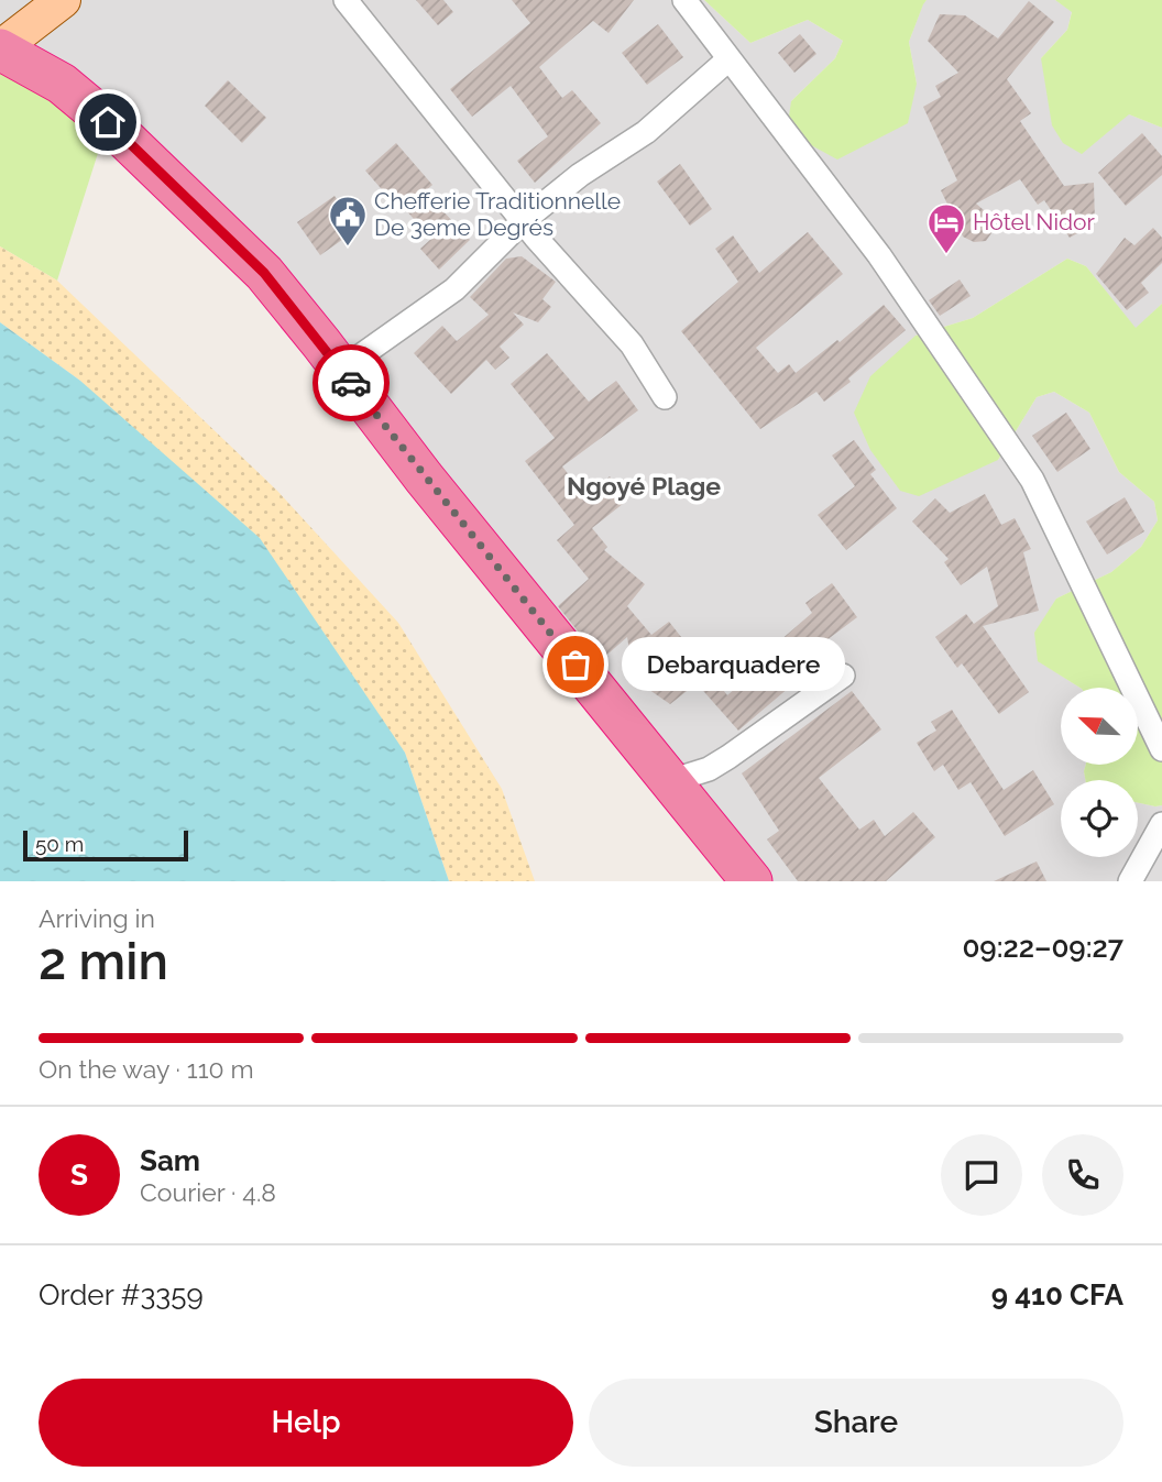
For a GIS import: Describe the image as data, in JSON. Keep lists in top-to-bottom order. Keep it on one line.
{"districts":["Ngoyé Plage"],"places":{"public building":["Chefferie Traditionnelle De 3eme Degrés"],"hotel":["Hôtel Nidor"],"other":["Debarquadere"]},"scale_bar":"50 m","north":"top left","page":{"bubble":"Debarquadere","scale":"50 m","heading":["2 min","Arriving in","09:22–09:27"],"panel":["Sam","Courier · 4.8","Order #3359","9 410 CFA"],"bar":"On the way · 110 m","round":"S","buttons":["Help","Share"]}}
